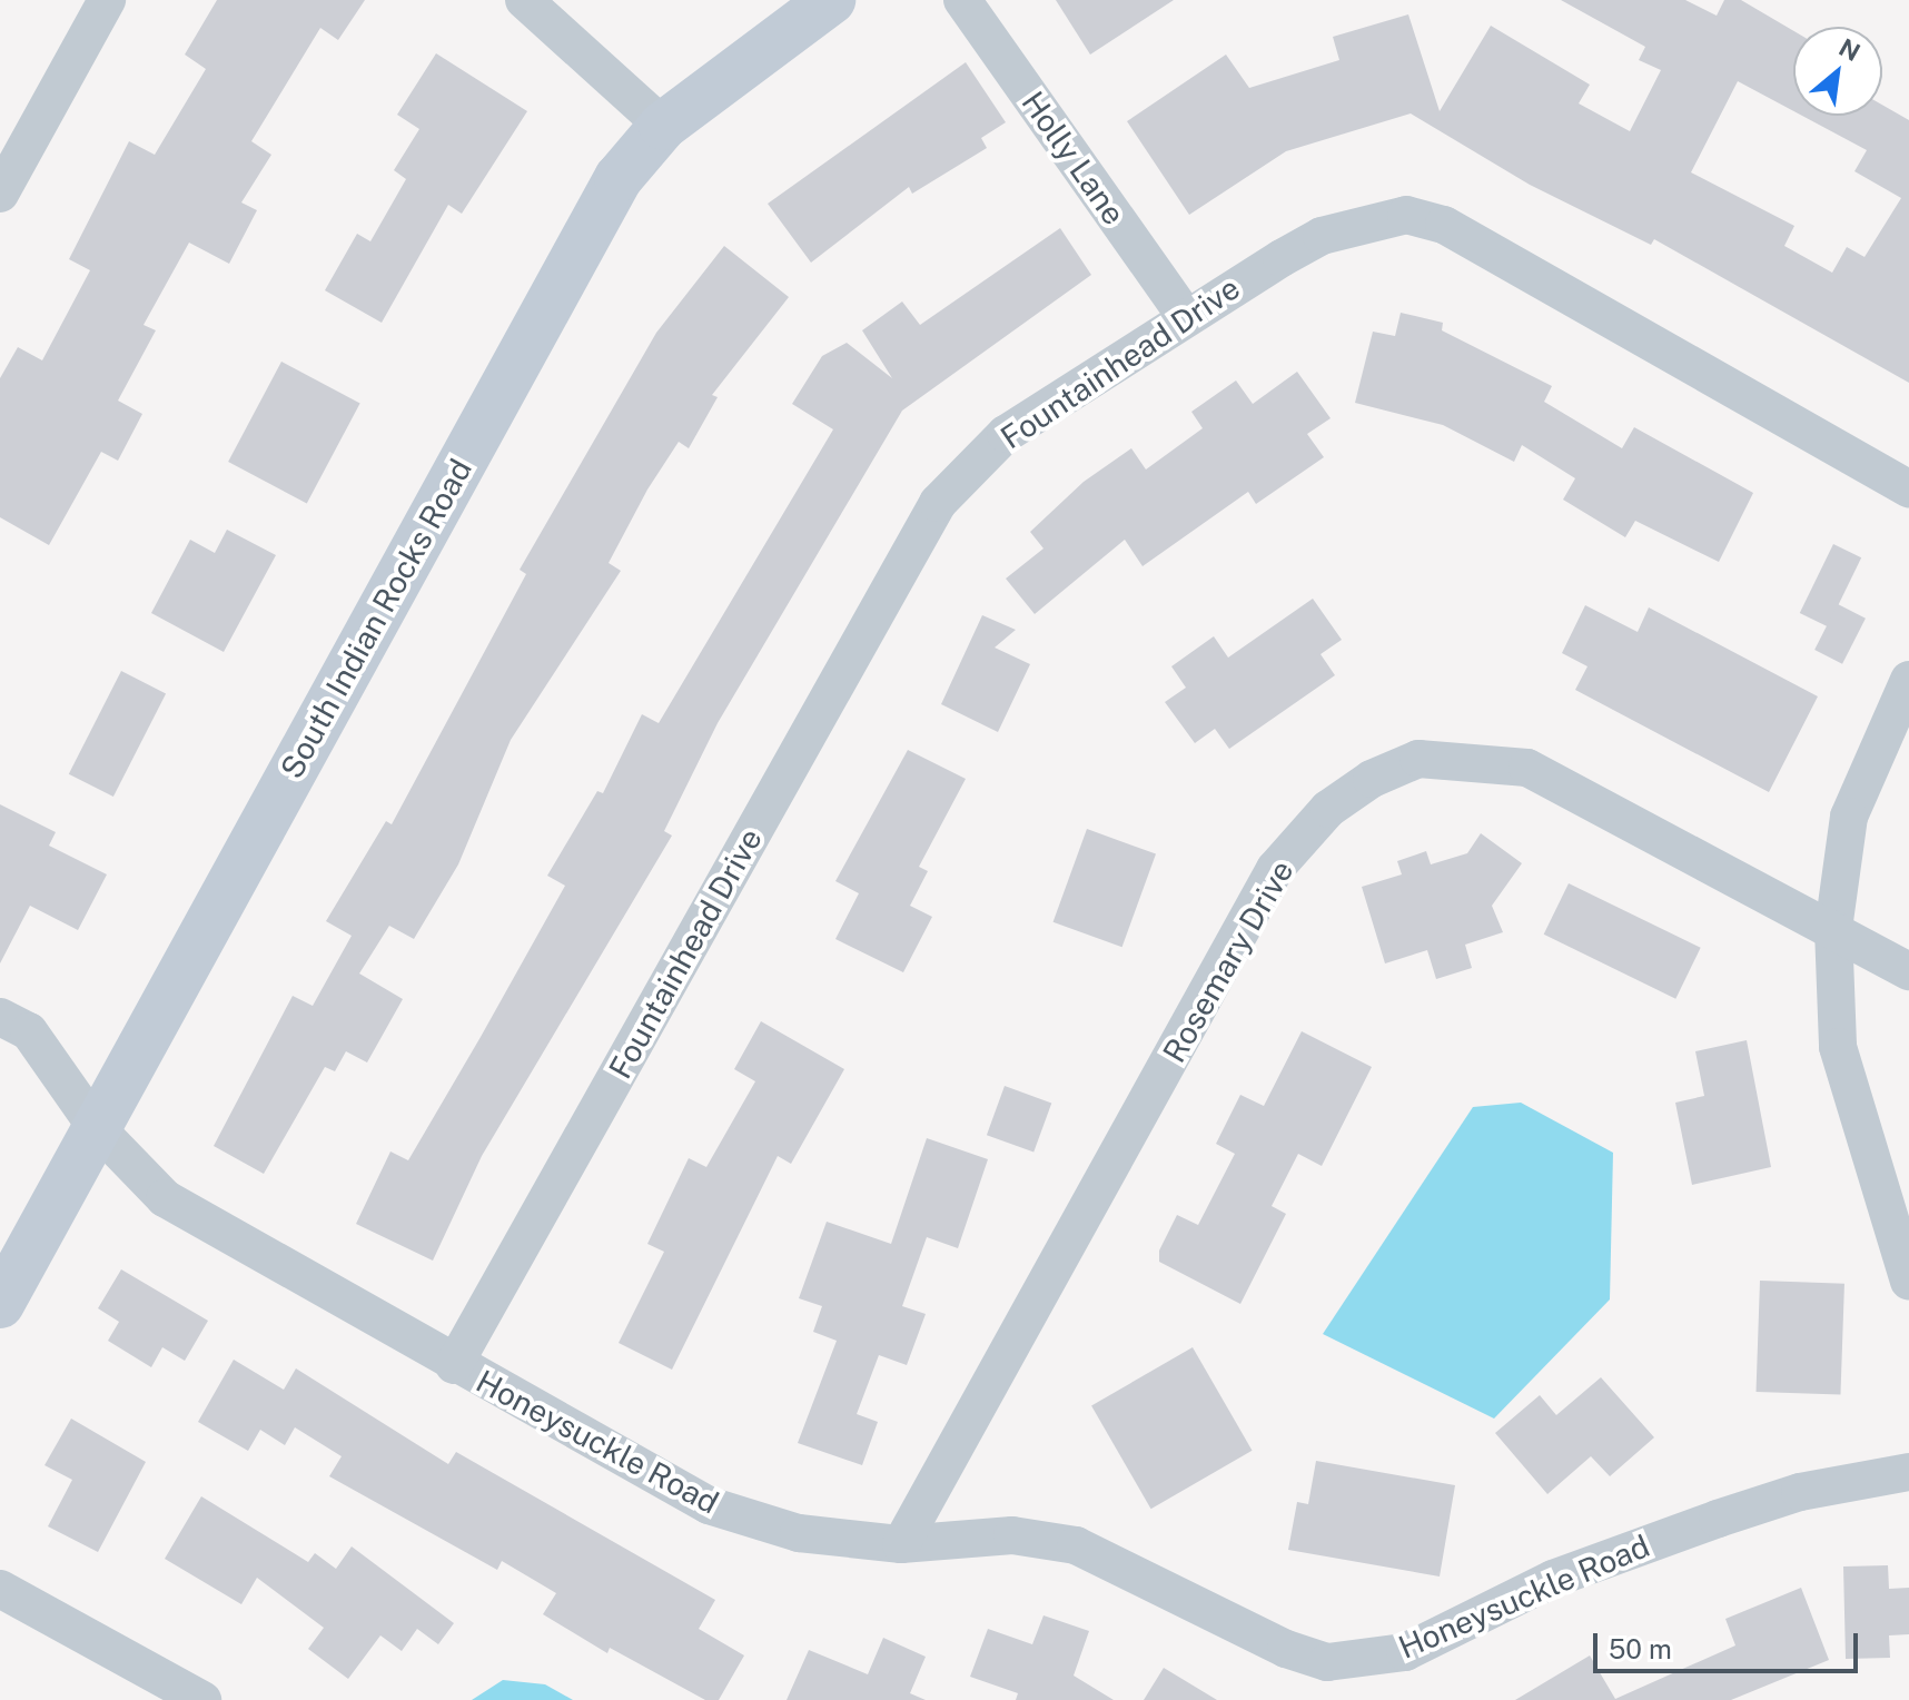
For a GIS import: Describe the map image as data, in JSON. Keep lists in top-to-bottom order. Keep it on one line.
{"streets":{"street":["Holly Lane","Fountainhead Drive","South Indian Rocks Road","Rosemary Drive","Honeysuckle Road"]},"crossings":[["Holly Lane","Fountainhead Drive"],["Fountainhead Drive","Honeysuckle Road"],["South Indian Rocks Road","Honeysuckle Road"],["Rosemary Drive","Honeysuckle Road"]],"scale_bar":"50 m","north":"top right"}
